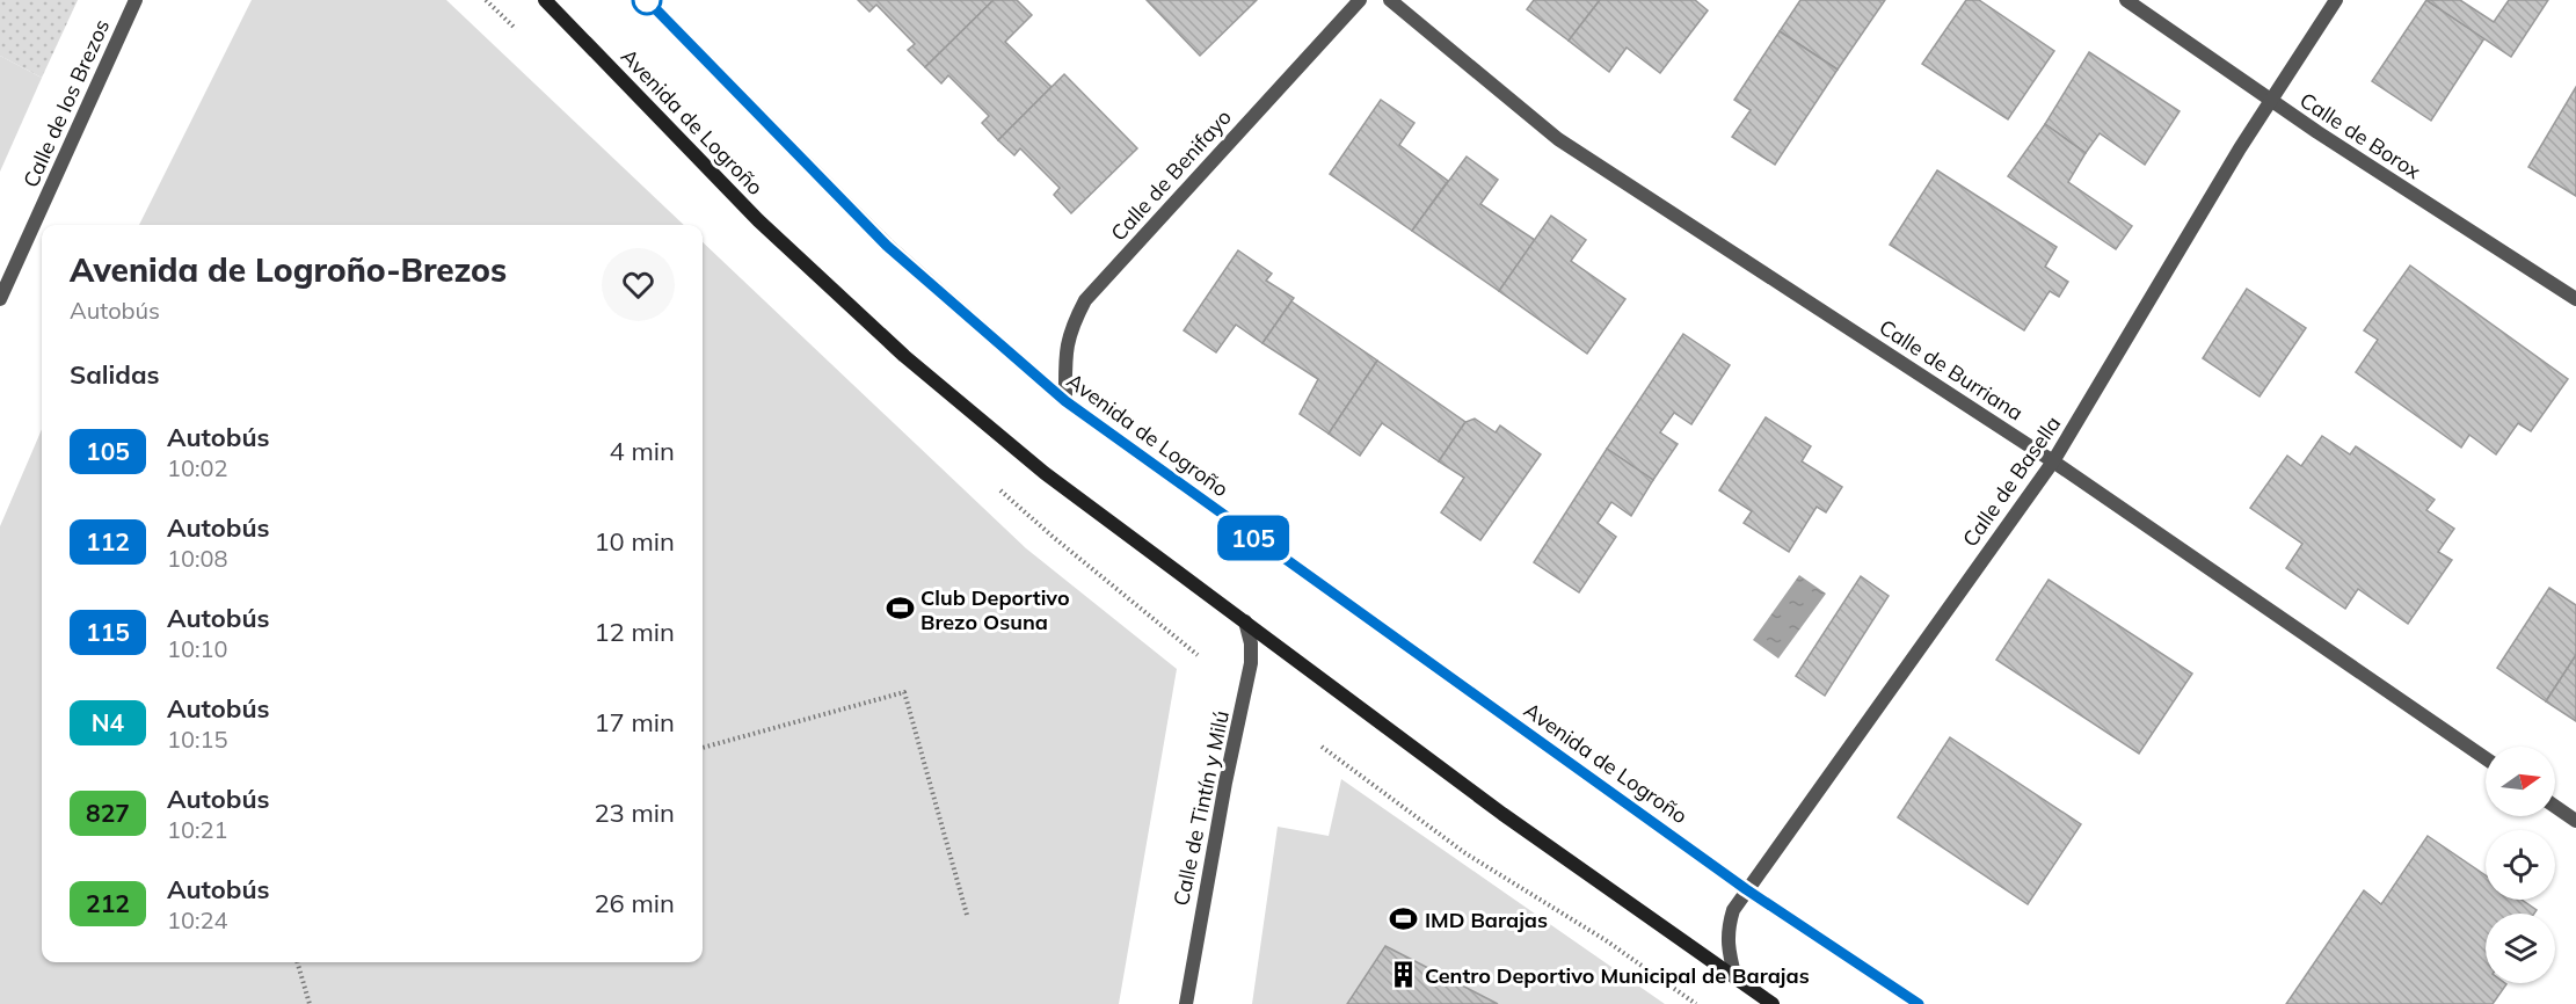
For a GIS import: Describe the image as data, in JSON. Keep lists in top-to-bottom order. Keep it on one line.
{"streets":{"main road":["Avenida de Logroño"],"street":["Calle de los Brezos","Calle de Borox","Calle de Benifayo","Calle de Burriana","Calle de Basella","Calle de Tintín y Milú"]},"crossings":[["Avenida de Logroño","Calle de Benifayo"],["Avenida de Logroño","Calle de Basella"],["Avenida de Logroño","Calle de Tintín y Milú"],["Calle de Borox","Calle de Basella"],["Calle de Burriana","Calle de Basella"]],"places":{"sports":["Club Deportivo Brezo Osuna","IMD Barajas"],"building":["Centro Deportivo Municipal de Barajas"]},"lines":["bus line 105"],"north":"right","page":{"on_map":"105","heading":[["Avenida de Logroño-Brezos","Autobús"],"Salidas"],"list":[{"mark":"105","name":"Autobús","note":"10:02","value":"4 min"},{"mark":"112","name":"Autobús","note":"10:08","value":"10 min"},{"mark":"115","name":"Autobús","note":"10:10","value":"12 min"},{"mark":"N4","name":"Autobús","note":"10:15","value":"17 min"},{"mark":"827","name":"Autobús","note":"10:21","value":"23 min"},{"mark":"212","name":"Autobús","note":"10:24","value":"26 min"}]}}
